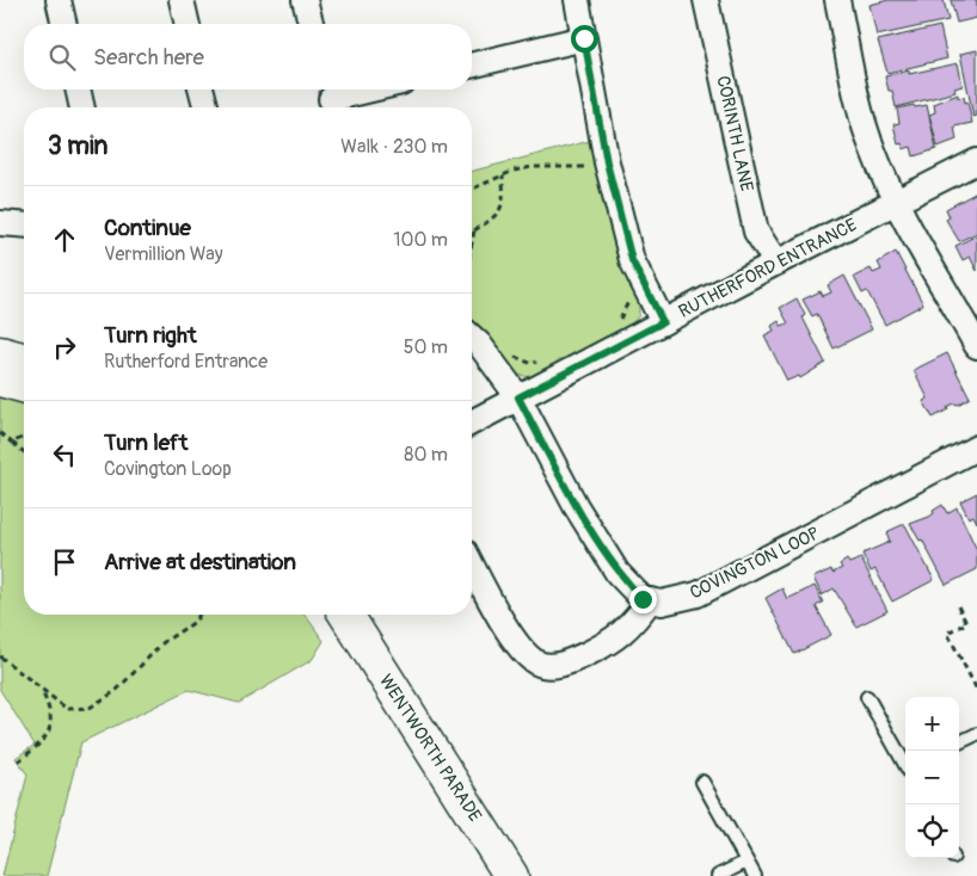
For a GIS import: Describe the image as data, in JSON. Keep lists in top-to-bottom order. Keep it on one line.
{"streets":{"street":["CORINTH LANE","RUTHERFORD ENTRANCE","COVINGTON LOOP","WENTWORTH PARADE"]},"crossings":[["CORINTH LANE","RUTHERFORD ENTRANCE"]],"page":{"search":"Search here","heading":["3 min","Walk · 230 m"],"list":[["Continue","Vermillion Way","100 m"],["Turn right","Rutherford Entrance","50 m"],["Turn left","Covington Loop","80 m"],"Arrive at destination"],"map_buttons":["+","−"]}}
